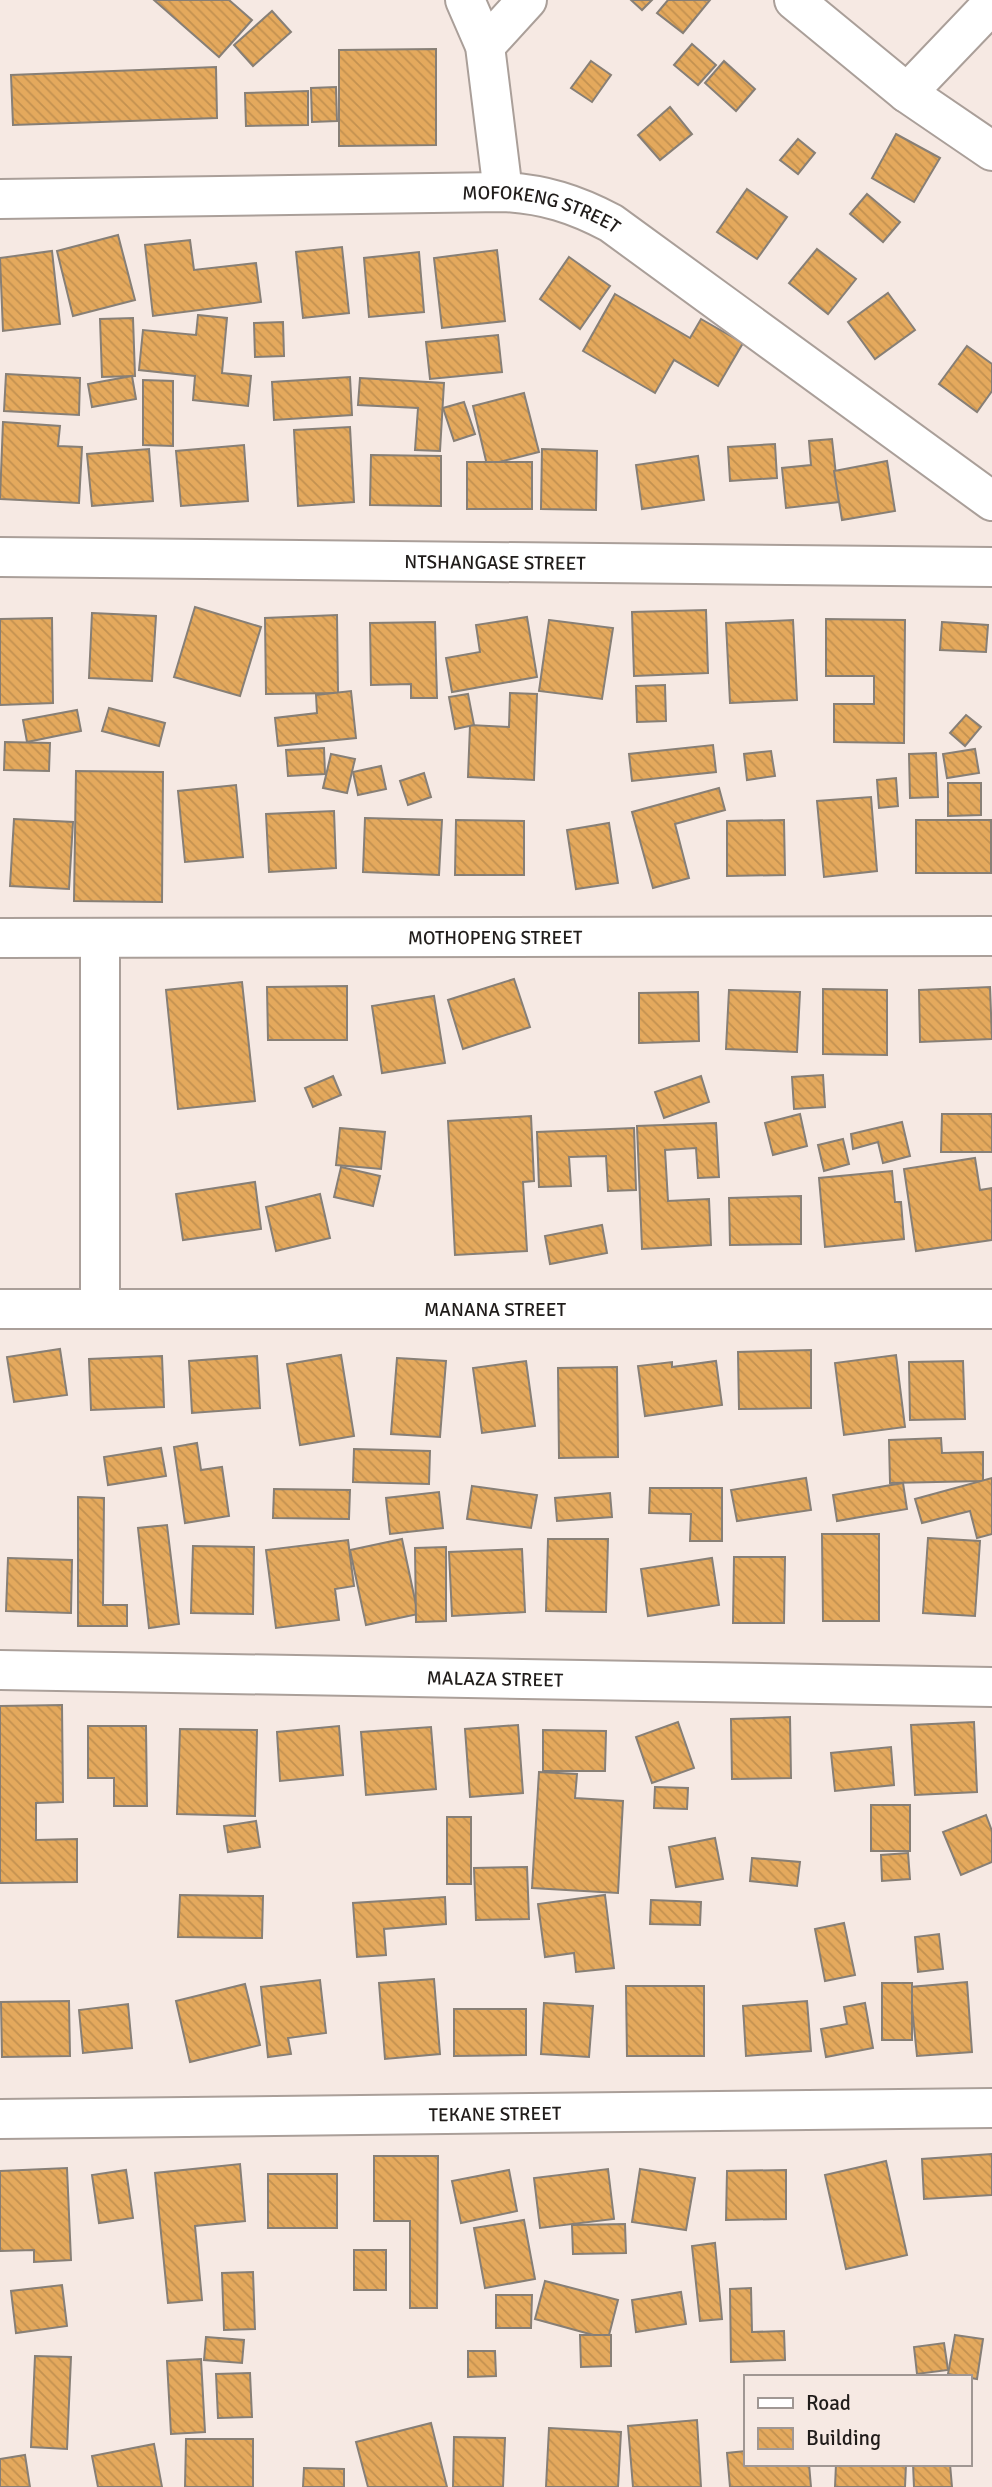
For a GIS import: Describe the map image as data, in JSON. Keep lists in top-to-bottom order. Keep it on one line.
{"streets":{"street":["MOFOKENG STREET","NTSHANGASE STREET","MOTHOPENG STREET","MANANA STREET","MALAZA STREET","TEKANE STREET"]},"legend":["Road","Building"]}
